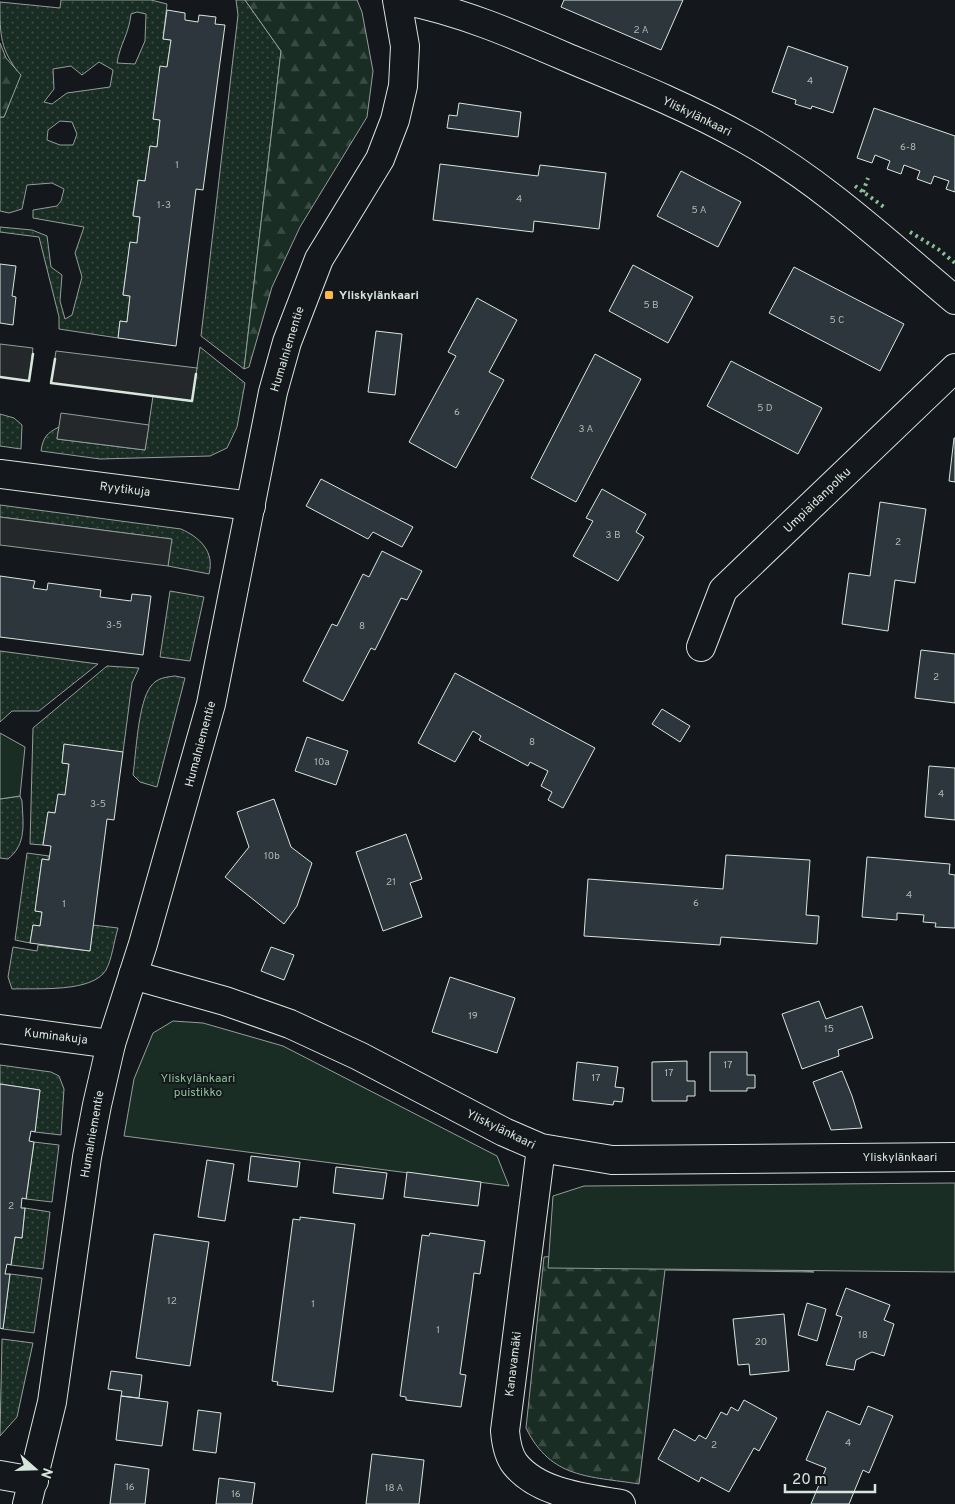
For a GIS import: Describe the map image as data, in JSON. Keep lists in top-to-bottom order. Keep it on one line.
{"streets":{"street":["Yliskylänkaari","Humalniementie","Ryytikuja","Umpiaidanpolku","Kuminakuja","Kanavamäki"]},"crossings":[["Yliskylänkaari","Humalniementie"],["Yliskylänkaari","Kanavamäki"],["Humalniementie","Ryytikuja"],["Humalniementie","Kuminakuja"]],"parks":["Yliskylänkaari puistikko"],"places":{"transit":["Yliskylänkaari"]},"house_numbers":["2 A","4","6-8","1","4","1-3","5 A","5 B","5 C","5 D","6","3 A","3 B","2","3-5","8","2","8","10a","4","3-5","10b","21","4","6","1","19","15","17","17","17","2","12","1","1","18","20","4","2","16","18 A","16"],"scale_bar":"20 m","north":"right"}
